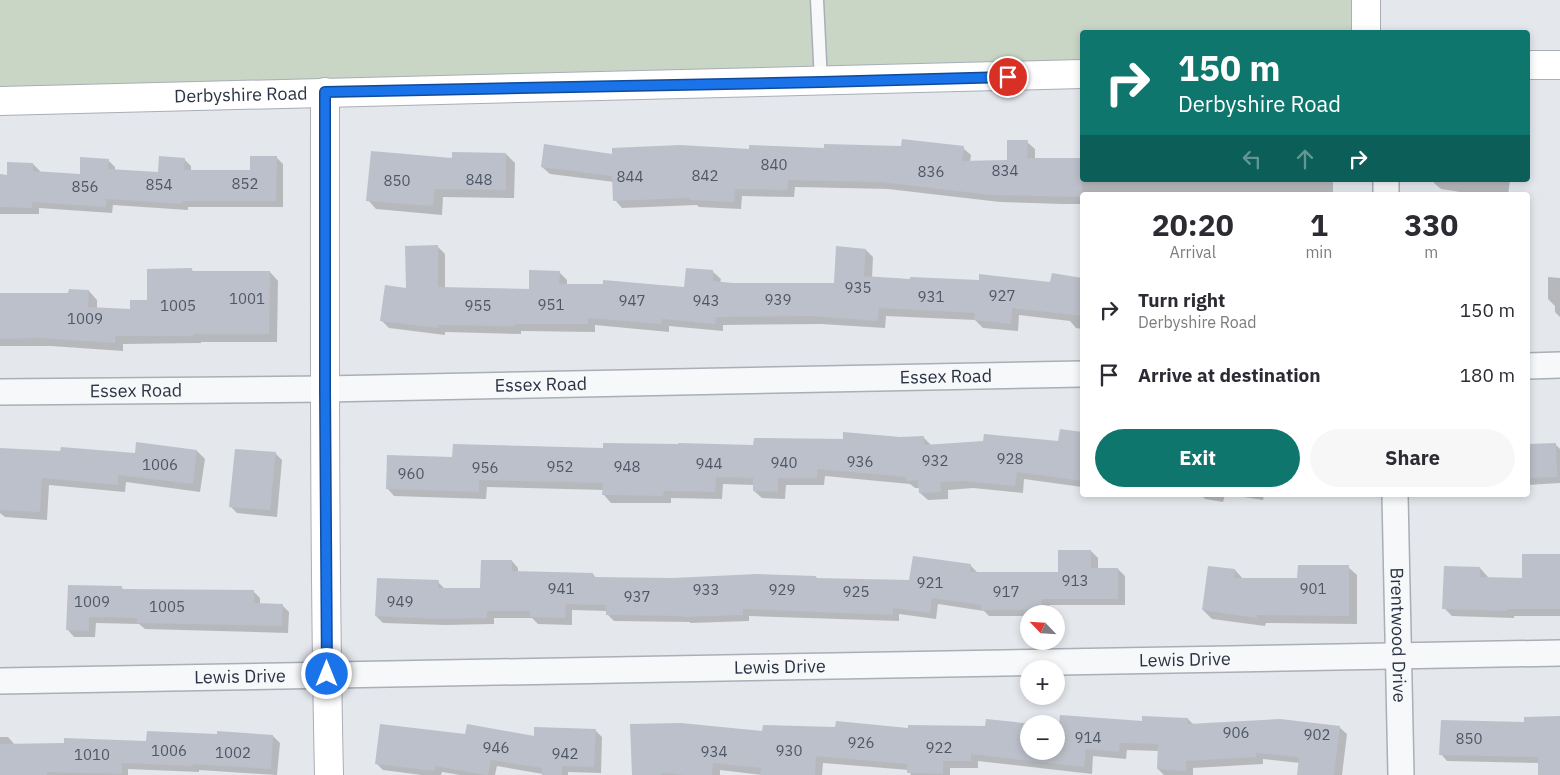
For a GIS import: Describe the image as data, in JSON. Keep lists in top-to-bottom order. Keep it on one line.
{"streets":{"street":["Derbyshire Road","Essex Road","Brentwood Drive","Lewis Drive"]},"crossings":[["Brentwood Drive","Lewis Drive"]],"house_numbers":["840","834","836","842","844","848","850","852","854","856","935","927","931","1001","939","947","943","951","1005","955","1009","928","932","936","940","944","1006","952","948","956","960","913","921","941","901","933","929","925","917","937","1009","949","1005","906","902","914","850","926","946","922","1006","930","934","1002","942","1010"],"north":"top left","page":{"turn":["150 m","Derbyshire Road"],"eta":["20:20","Arrival","1","min","330","m"],"list":[{"name":"Turn right","note":"Derbyshire Road","value":"150 m"},{"name":"Arrive at destination","value":"180 m"}],"buttons":["Exit","Share"],"map_buttons":["+","−"]}}
